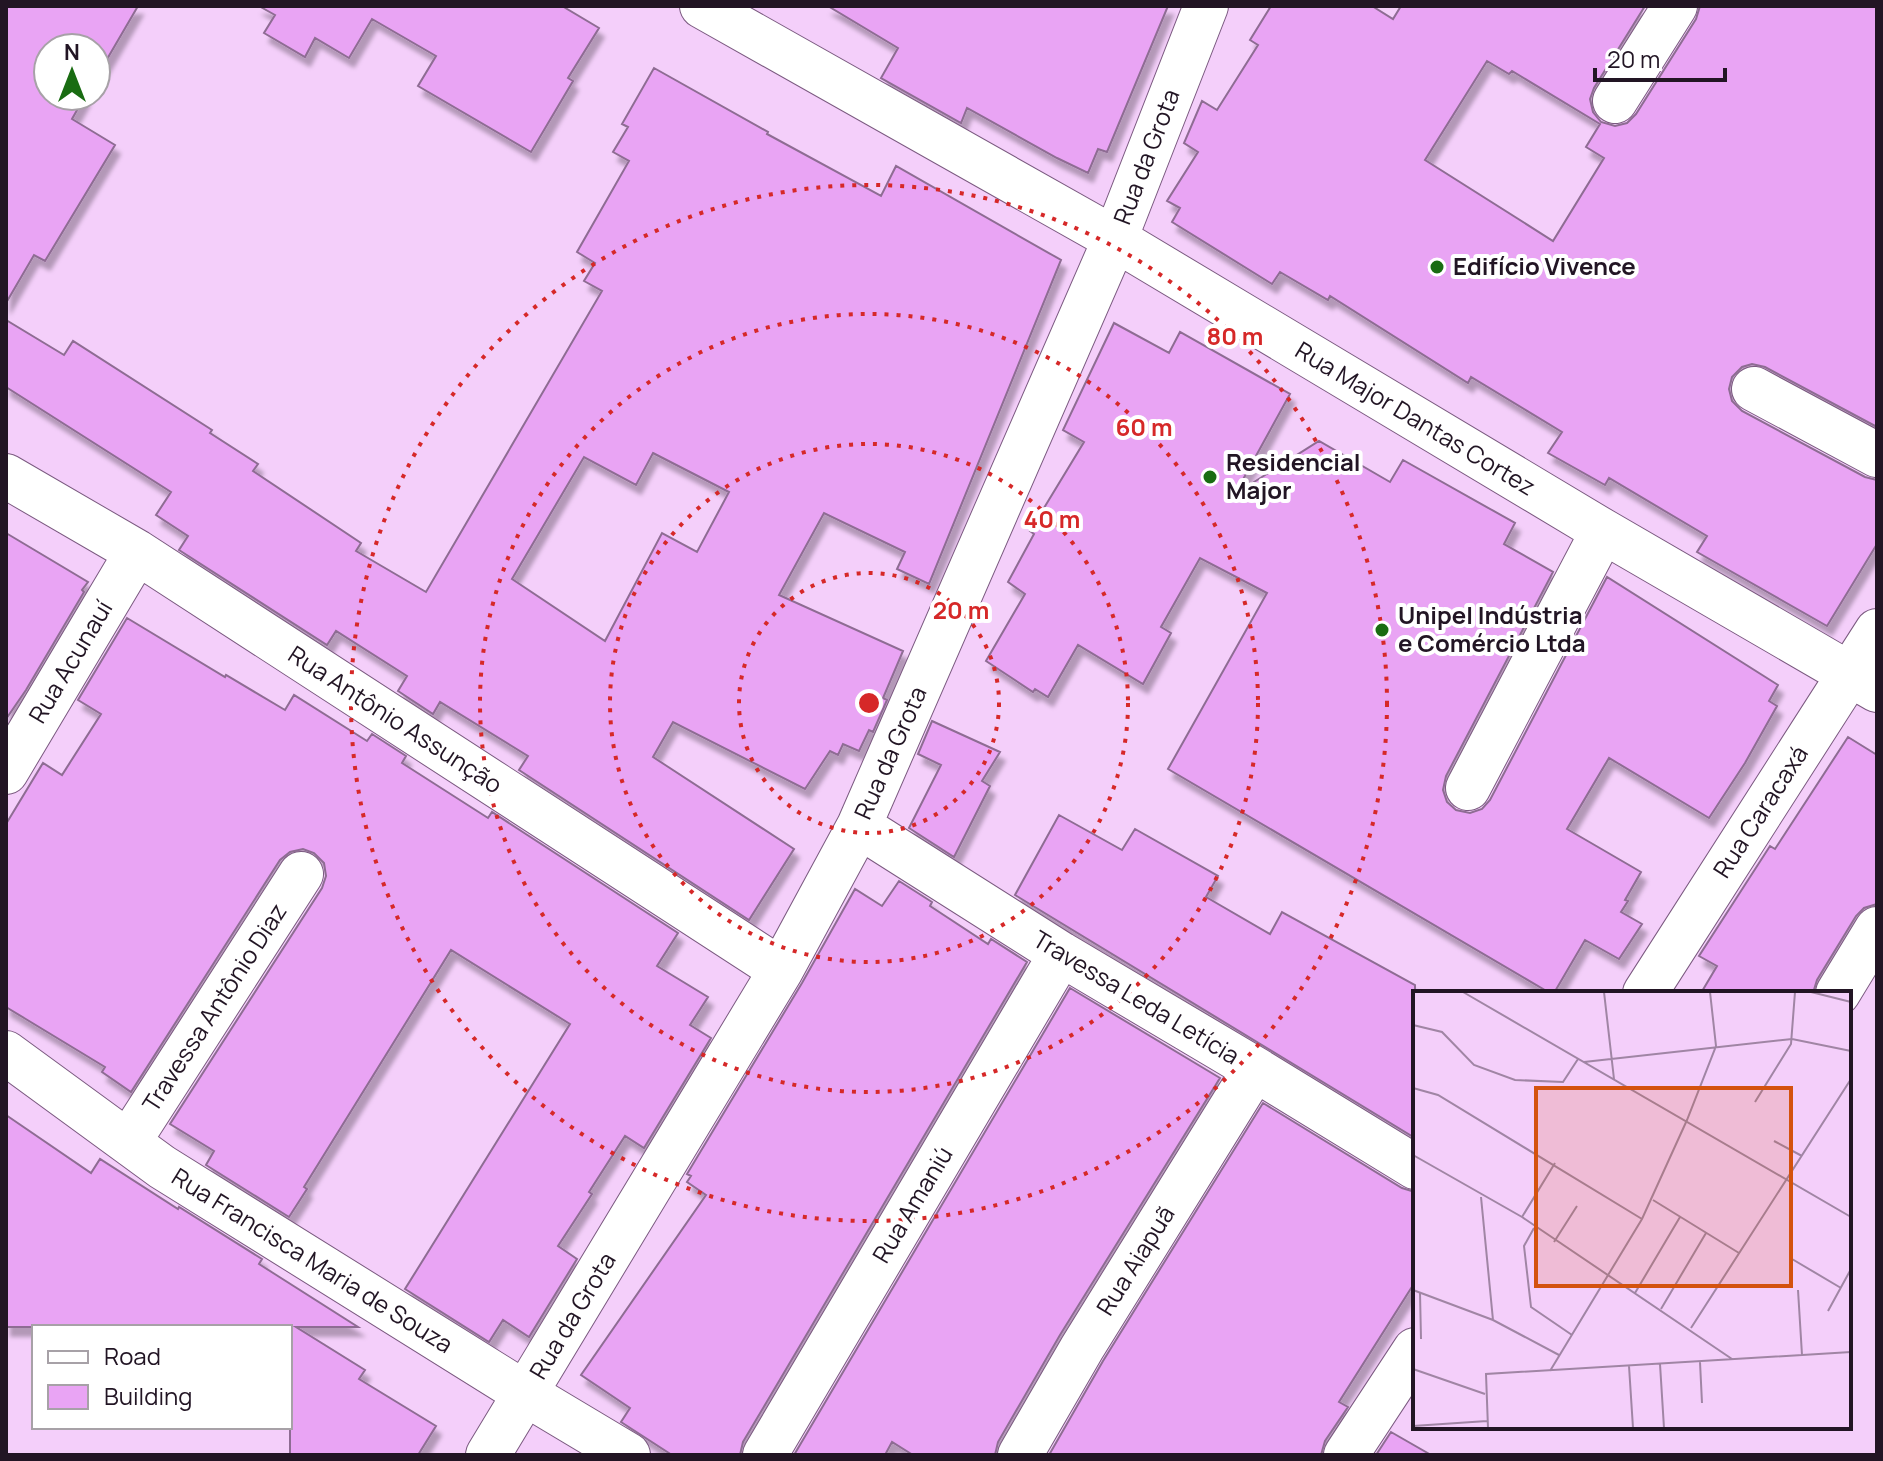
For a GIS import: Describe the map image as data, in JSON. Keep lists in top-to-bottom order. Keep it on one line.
{"streets":{"street":["Rua da Grota","Rua Major Dantas Cortez","Rua Acunauí","Rua Antônio Assunção","Rua Caracaxá","Travessa Leda Letícia","Travessa Antônio Diaz","Rua Amaniú","Rua Francisca Maria de Souza","Rua Aiapuã"]},"crossings":[["Rua da Grota","Rua Major Dantas Cortez"],["Rua da Grota","Rua Antônio Assunção"],["Rua da Grota","Travessa Leda Letícia"],["Rua da Grota","Rua Francisca Maria de Souza"],["Rua Major Dantas Cortez","Rua Caracaxá"],["Rua Acunauí","Rua Antônio Assunção"],["Travessa Leda Letícia","Rua Amaniú"],["Travessa Leda Letícia","Rua Aiapuã"],["Travessa Antônio Diaz","Rua Francisca Maria de Souza"]],"places":["Edifício Vivence","Residencial Major","Unipel Indústria e Comércio Ltda"],"legend":["Road","Building"],"scale_bar":"20 m","north":"top","rings":["80 m","60 m","40 m","20 m"]}
